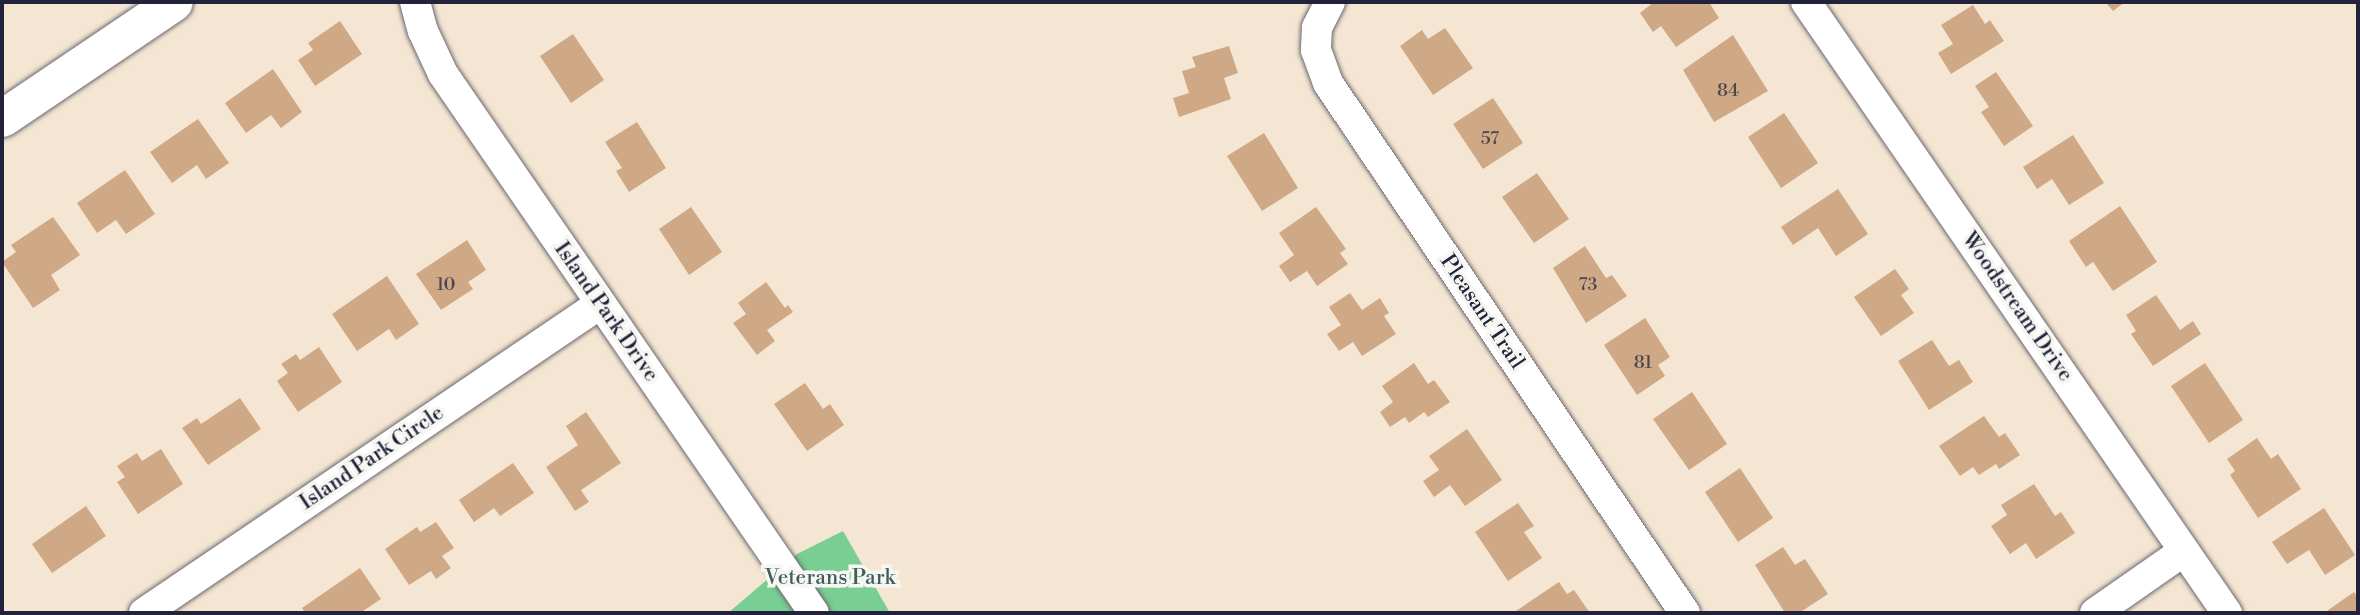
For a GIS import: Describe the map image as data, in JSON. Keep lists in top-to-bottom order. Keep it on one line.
{"streets":{"street":["Woodstream Drive","Island Park Drive","Pleasant Trail","Island Park Circle"]},"crossings":[["Island Park Drive","Island Park Circle"]],"parks":["Veterans Park"],"house_numbers":["84","57","10","73","81"]}
